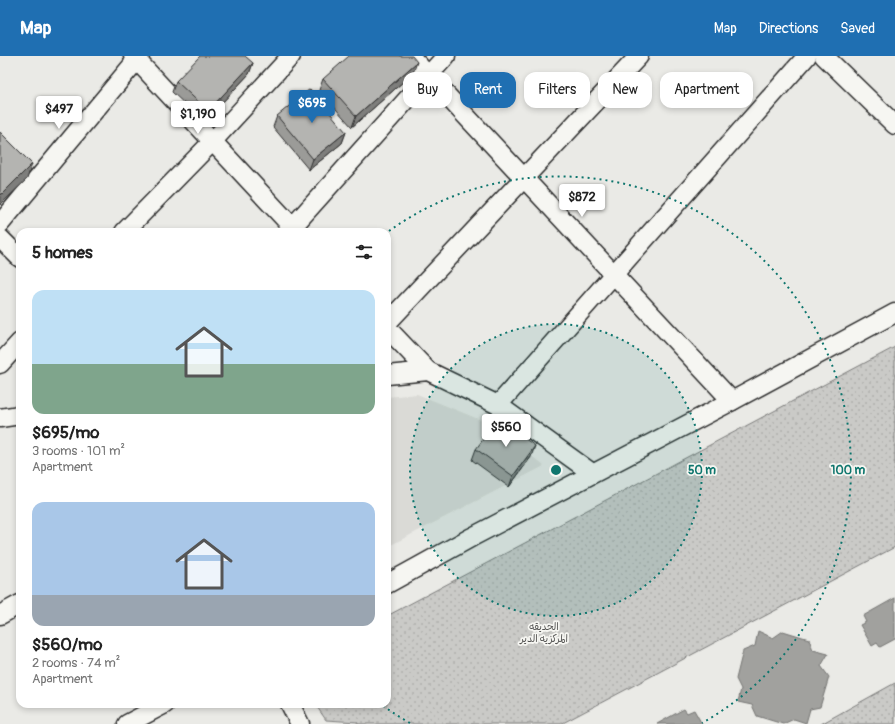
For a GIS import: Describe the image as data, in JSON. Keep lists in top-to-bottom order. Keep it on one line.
{"parks":["الحديقه المركزيه الدير"],"page":{"header":"Map","nav":["Map","Directions","Saved"],"chip":["Buy","Rent","Filters","New","Apartment"],"price":["$695","$497","$1,190","$872","$560"],"heading":"5 homes","list":[{"name":"$695/mo","note":"3 rooms · 101 m² · Apartment"},{"name":"$560/mo","note":"2 rooms · 74 m² · Apartment"}]},"rings":["50 m","100 m"]}
